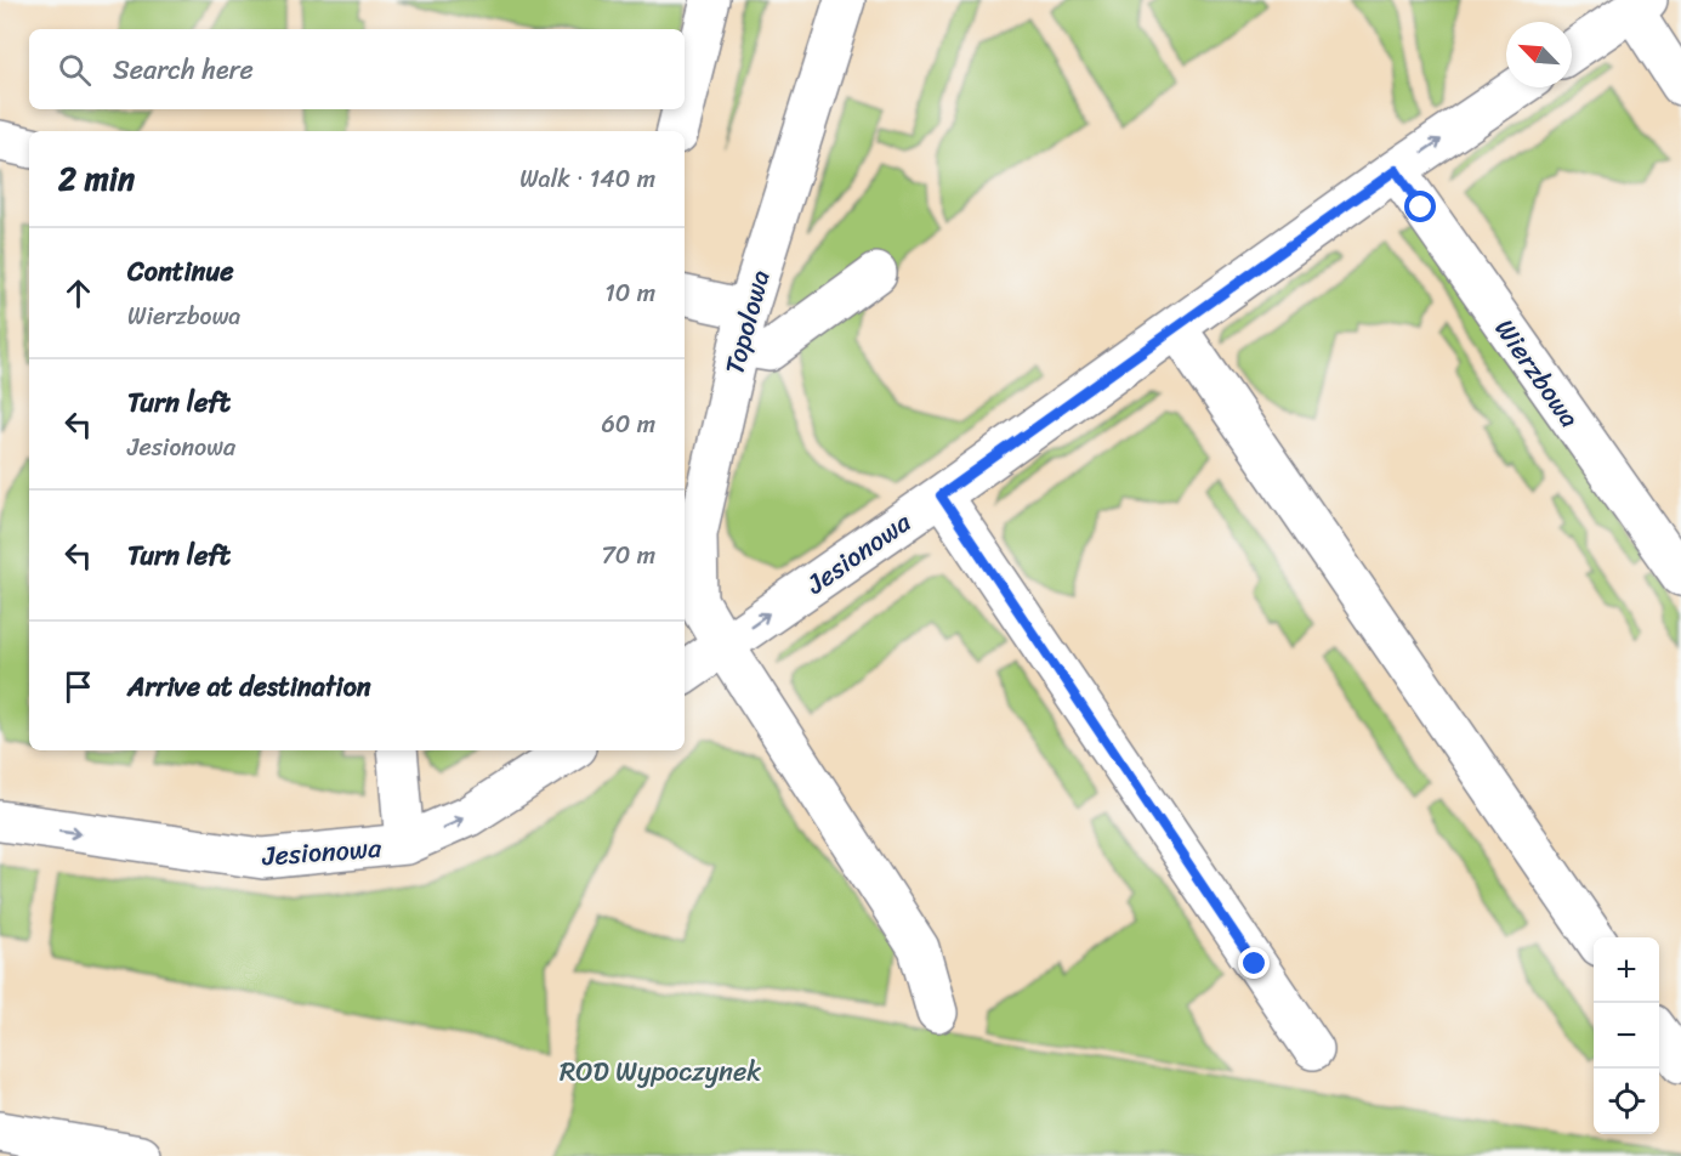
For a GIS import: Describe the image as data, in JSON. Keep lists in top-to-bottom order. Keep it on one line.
{"streets":{"street":["Topolowa","Wierzbowa","Jesionowa"]},"crossings":[["Topolowa","Jesionowa"],["Wierzbowa","Jesionowa"]],"one_way":["Jesionowa"],"parks":["ROD Wypoczynek"],"north":"top left","page":{"search":"Search here","heading":["2 min","Walk · 140 m"],"list":[["Continue","Wierzbowa","10 m"],["Turn left","Jesionowa","60 m"],["Turn left","70 m"],"Arrive at destination"],"map_buttons":["+","−"]}}
